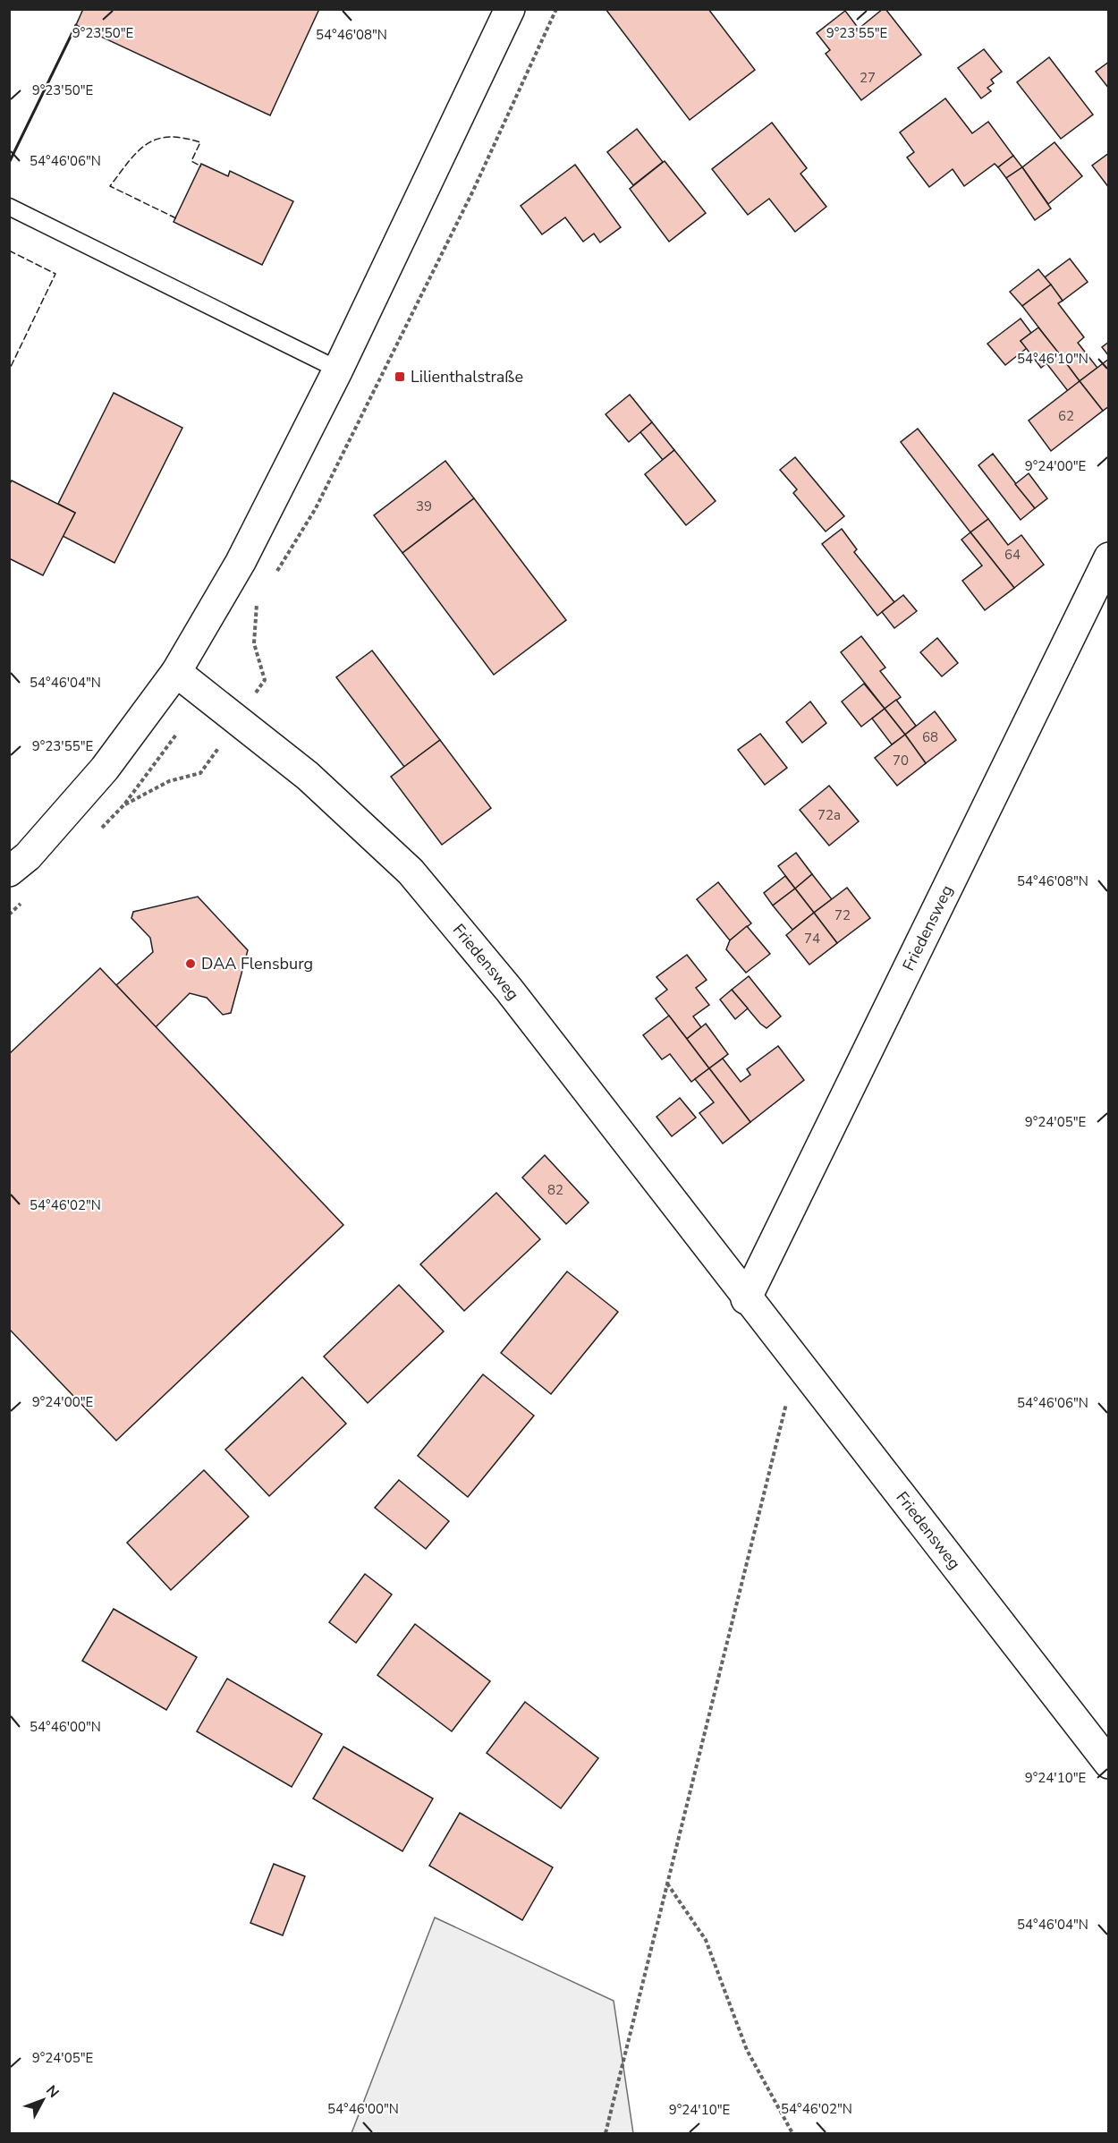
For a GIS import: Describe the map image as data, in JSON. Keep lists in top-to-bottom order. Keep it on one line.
{"streets":{"street":["Friedensweg"]},"places":{"transit":["Lilienthalstraße"],"other":["DAA Flensburg"]},"house_numbers":["27","62","39","64","68","70","72a","72","74","82"],"north":"top right","coordinates":["9°23'50\"E","9°23'55\"E","54°46'08\"N","54°46'06\"N","54°46'10\"N","9°24'00\"E","54°46'04\"N","9°24'05\"E","54°46'02\"N","54°46'00\"N","9°24'10\"E"]}
